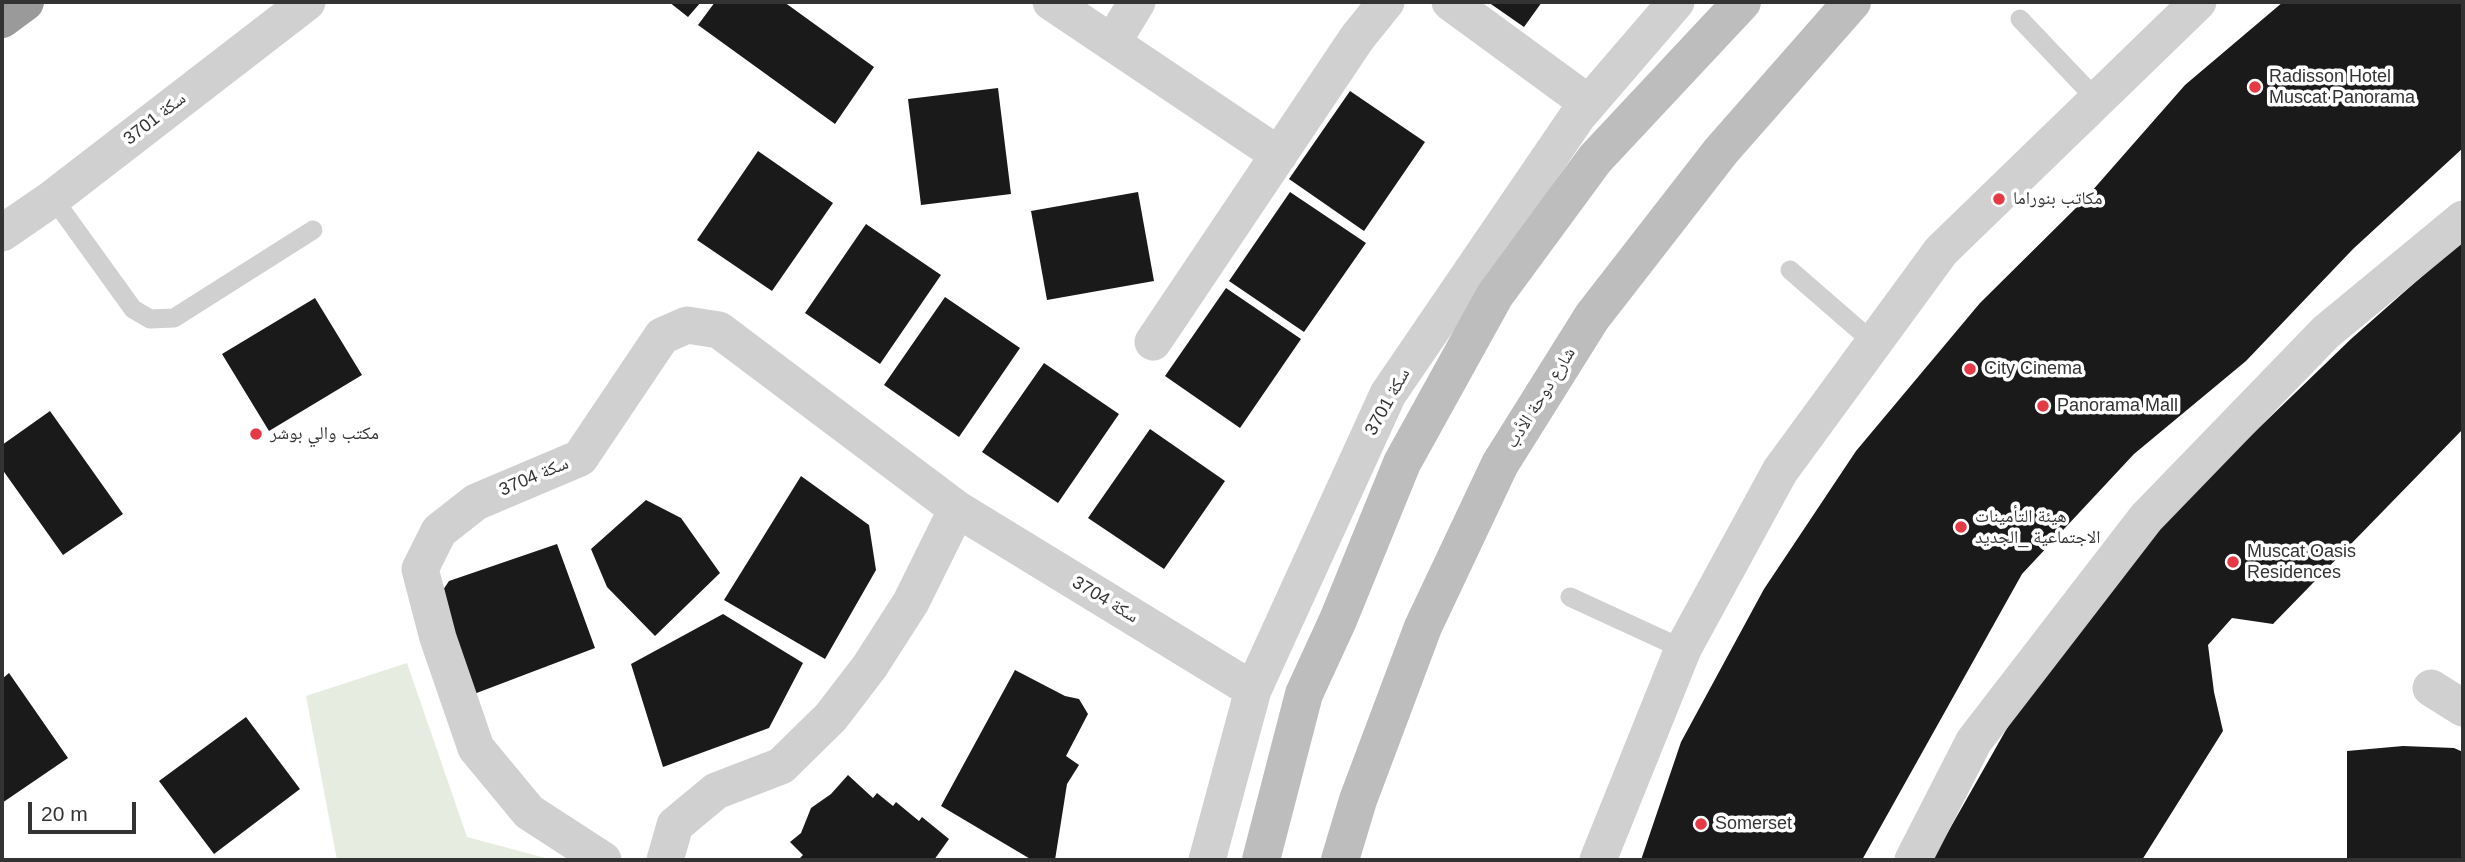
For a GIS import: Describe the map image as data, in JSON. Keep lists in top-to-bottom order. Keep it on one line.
{"streets":{"main road":["شارع دوحة الأدب"],"street":["سكة 3701","سكة 3704"]},"crossings":[["سكة 3701","سكة 3704"]],"places":["Radisson Hotel Muscat Panorama","مكاتب بنوراما","City Cinema","Panorama Mall","مكتب والي بوشر","هيئة التأمينات الاجتماعية _الجديد","Muscat Oasis Residences","Somerset"],"scale_bar":"20 m"}
